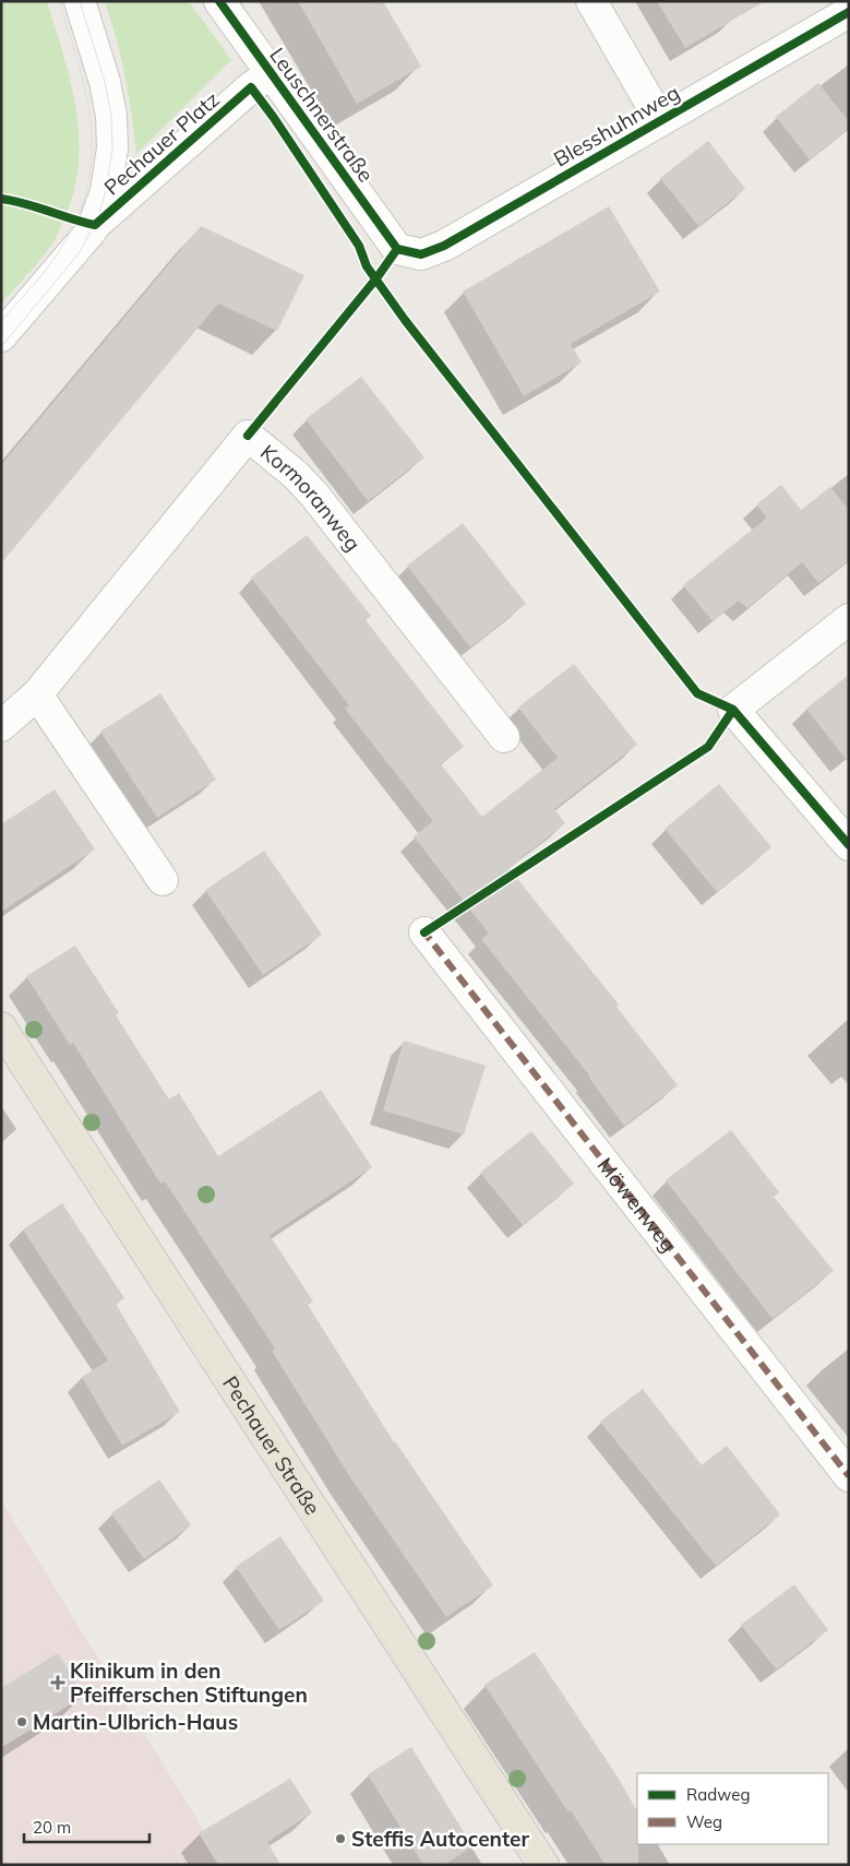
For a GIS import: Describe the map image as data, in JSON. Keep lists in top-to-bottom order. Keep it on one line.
{"streets":{"main road":["Pechauer Straße"],"street":["Leuschnerstraße","Blesshuhnweg","Pechauer Platz","Kormoranweg","Möwenweg"]},"crossings":[["Leuschnerstraße","Blesshuhnweg"],["Leuschnerstraße","Pechauer Platz"]],"places":{"health":["Klinikum in den Pfeifferschen Stiftungen"],"other":["Martin-Ulbrich-Haus","Steffis Autocenter"]},"legend":["Radweg","Weg"],"scale_bar":"20 m"}
